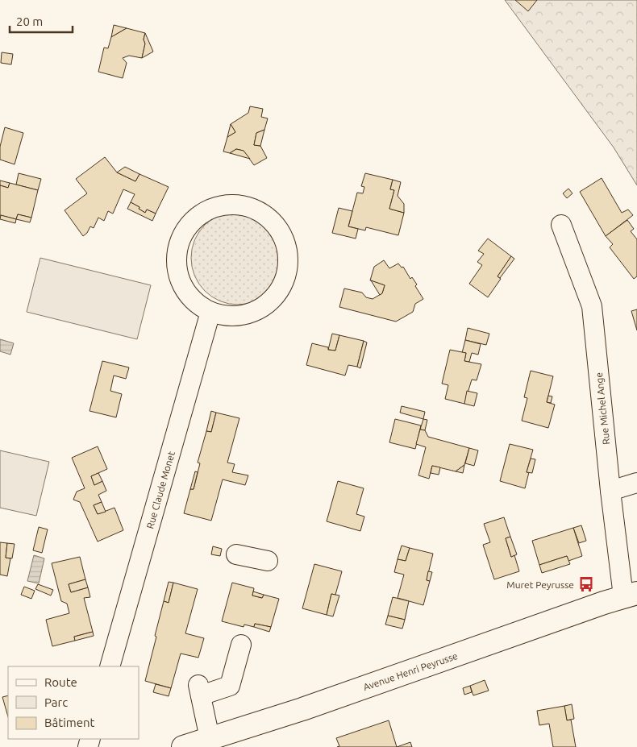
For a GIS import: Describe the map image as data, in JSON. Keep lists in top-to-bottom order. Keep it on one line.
{"streets":{"street":["Rue Michel Ange","Rue Claude Monet","Avenue Henri Peyrusse"]},"crossings":[["Rue Michel Ange","Avenue Henri Peyrusse"]],"places":{"bus stop":["Muret Peyrusse"]},"legend":["Route","Parc","Bâtiment"],"scale_bar":"20 m"}
